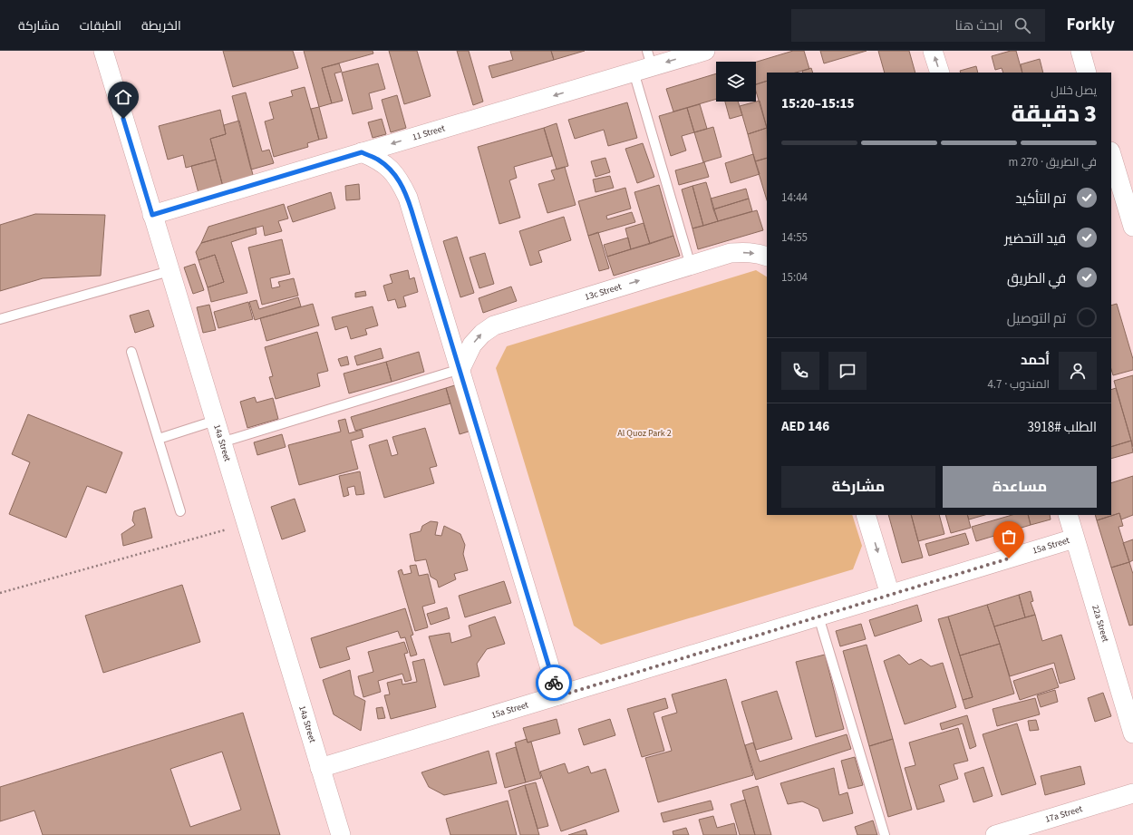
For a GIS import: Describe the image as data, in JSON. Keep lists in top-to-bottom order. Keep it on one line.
{"streets":{"street":["11 Street","13c Street","14a Street","15a Street","22a Street","17a Street"]},"crossings":[["11 Street","14a Street"],["14a Street","15a Street"],["15a Street","22a Street"]],"one_way":["11 Street","13c Street"],"parks":["Al Quoz Park 2"],"page":{"header":"Forkly","search":"ابحث هنا","nav":["الخريطة","الطبقات","مشاركة"],"heading":["3 دقيقة","يصل خلال","15:15–15:20"],"panel":["أحمد","المندوب · 4.7","الطلب #3918","AED 146"],"bar":"في الطريق · 270 m","list":[["تم التأكيد","14:44"],["قيد التحضير","14:55"],["في الطريق","15:04"],"تم التوصيل"],"buttons":["مساعدة","مشاركة"]}}
